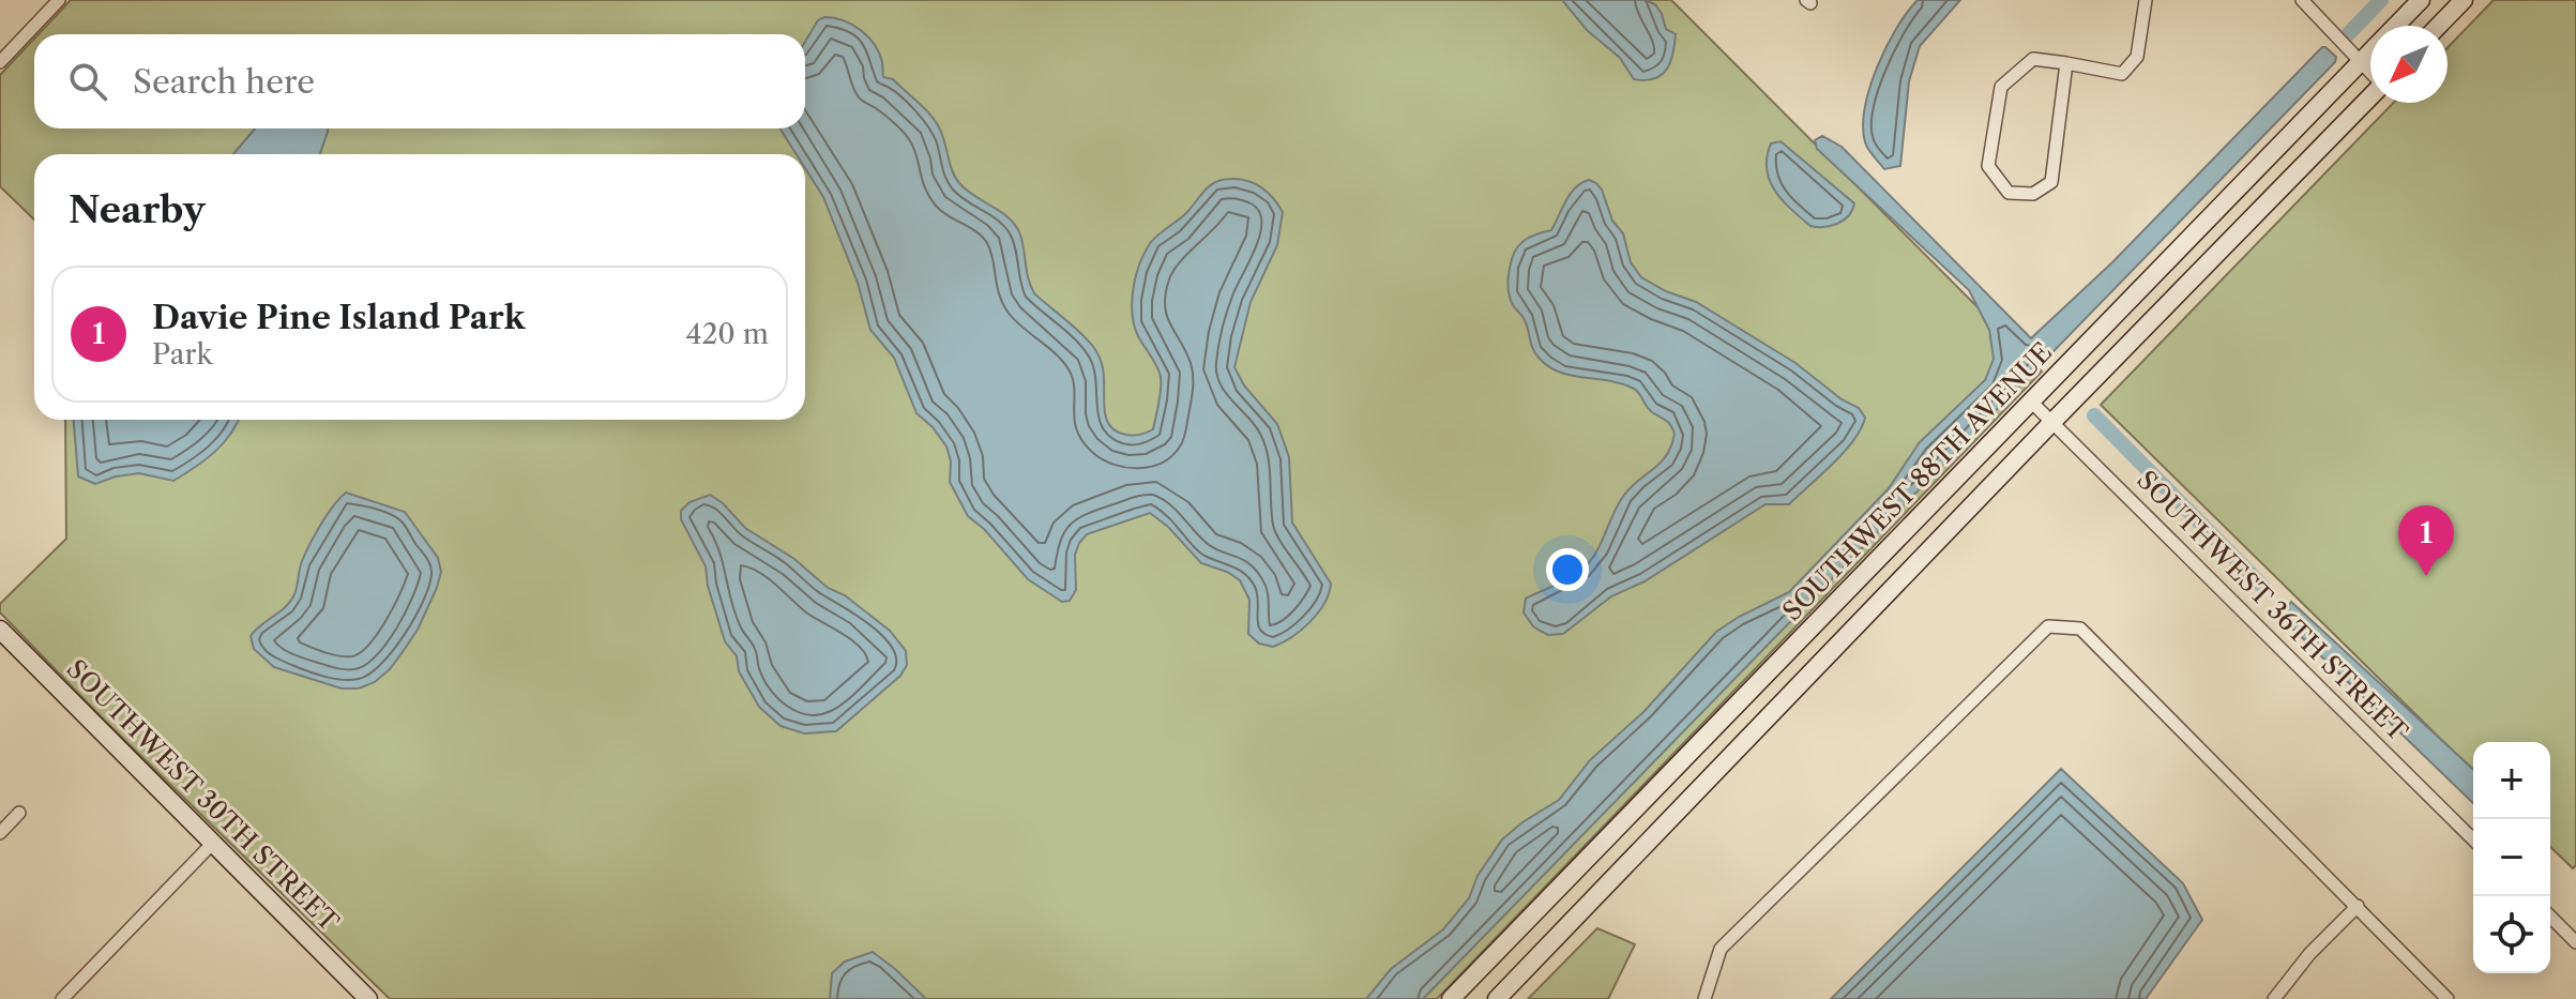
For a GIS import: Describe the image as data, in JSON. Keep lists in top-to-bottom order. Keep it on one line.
{"streets":{"main road":["SOUTHWEST 88TH AVENUE","SOUTHWEST 30TH STREET"],"street":["SOUTHWEST 36TH STREET"]},"crossings":[["SOUTHWEST 88TH AVENUE","SOUTHWEST 36TH STREET"]],"north":"bottom left","page":{"search":"Search here","heading":"Nearby","list":[{"mark":"1","name":"Davie Pine Island Park","note":"Park","value":"420 m"}],"pins":"1","map_buttons":["+","−"]}}
